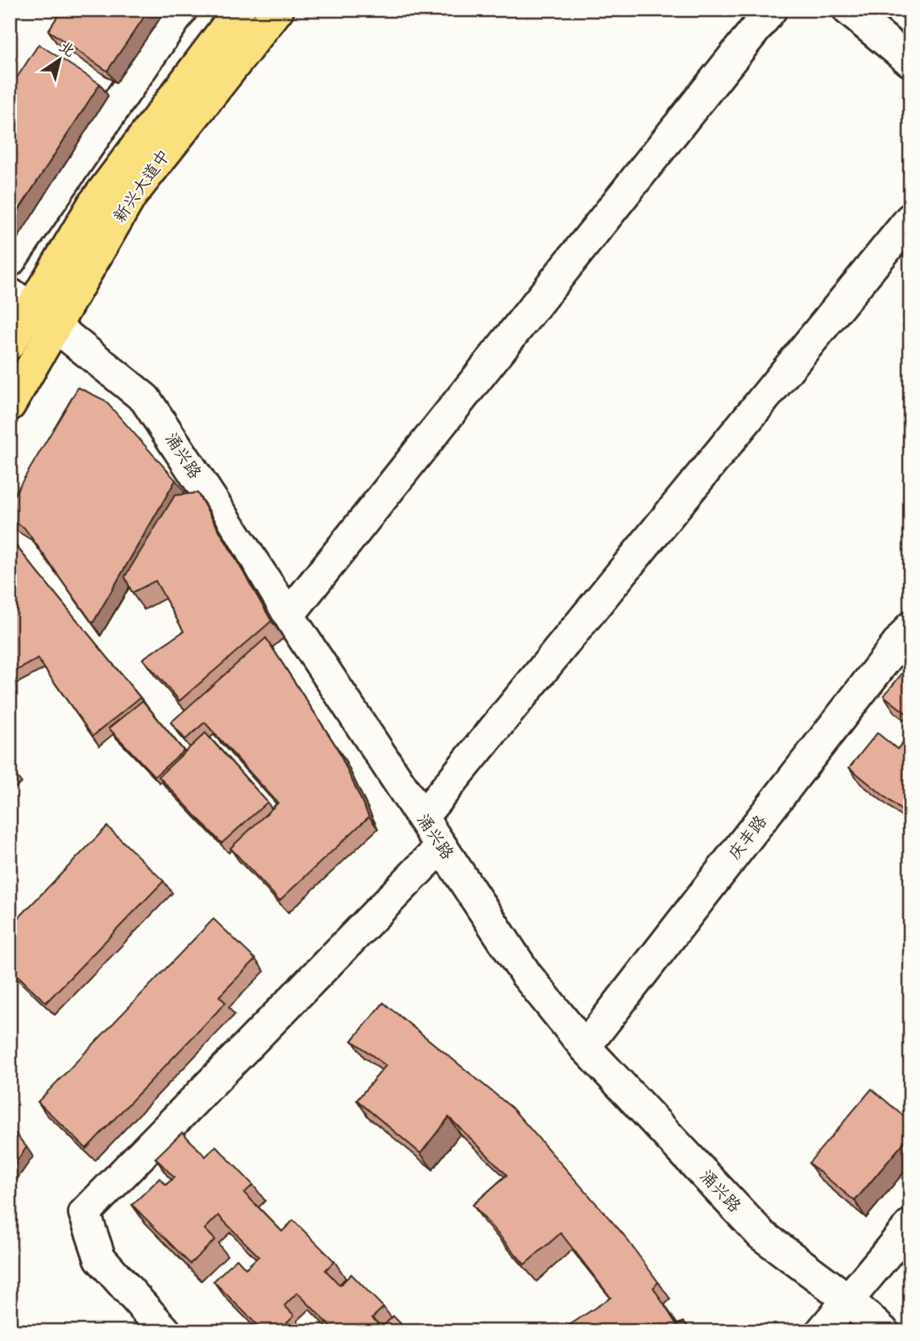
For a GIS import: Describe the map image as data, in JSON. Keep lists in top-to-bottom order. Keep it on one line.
{"streets":{"main road":["新兴大道中"],"street":["涌兴路","庆丰路"]},"crossings":[["新兴大道中","涌兴路"],["涌兴路","庆丰路"]],"north":"top right"}
